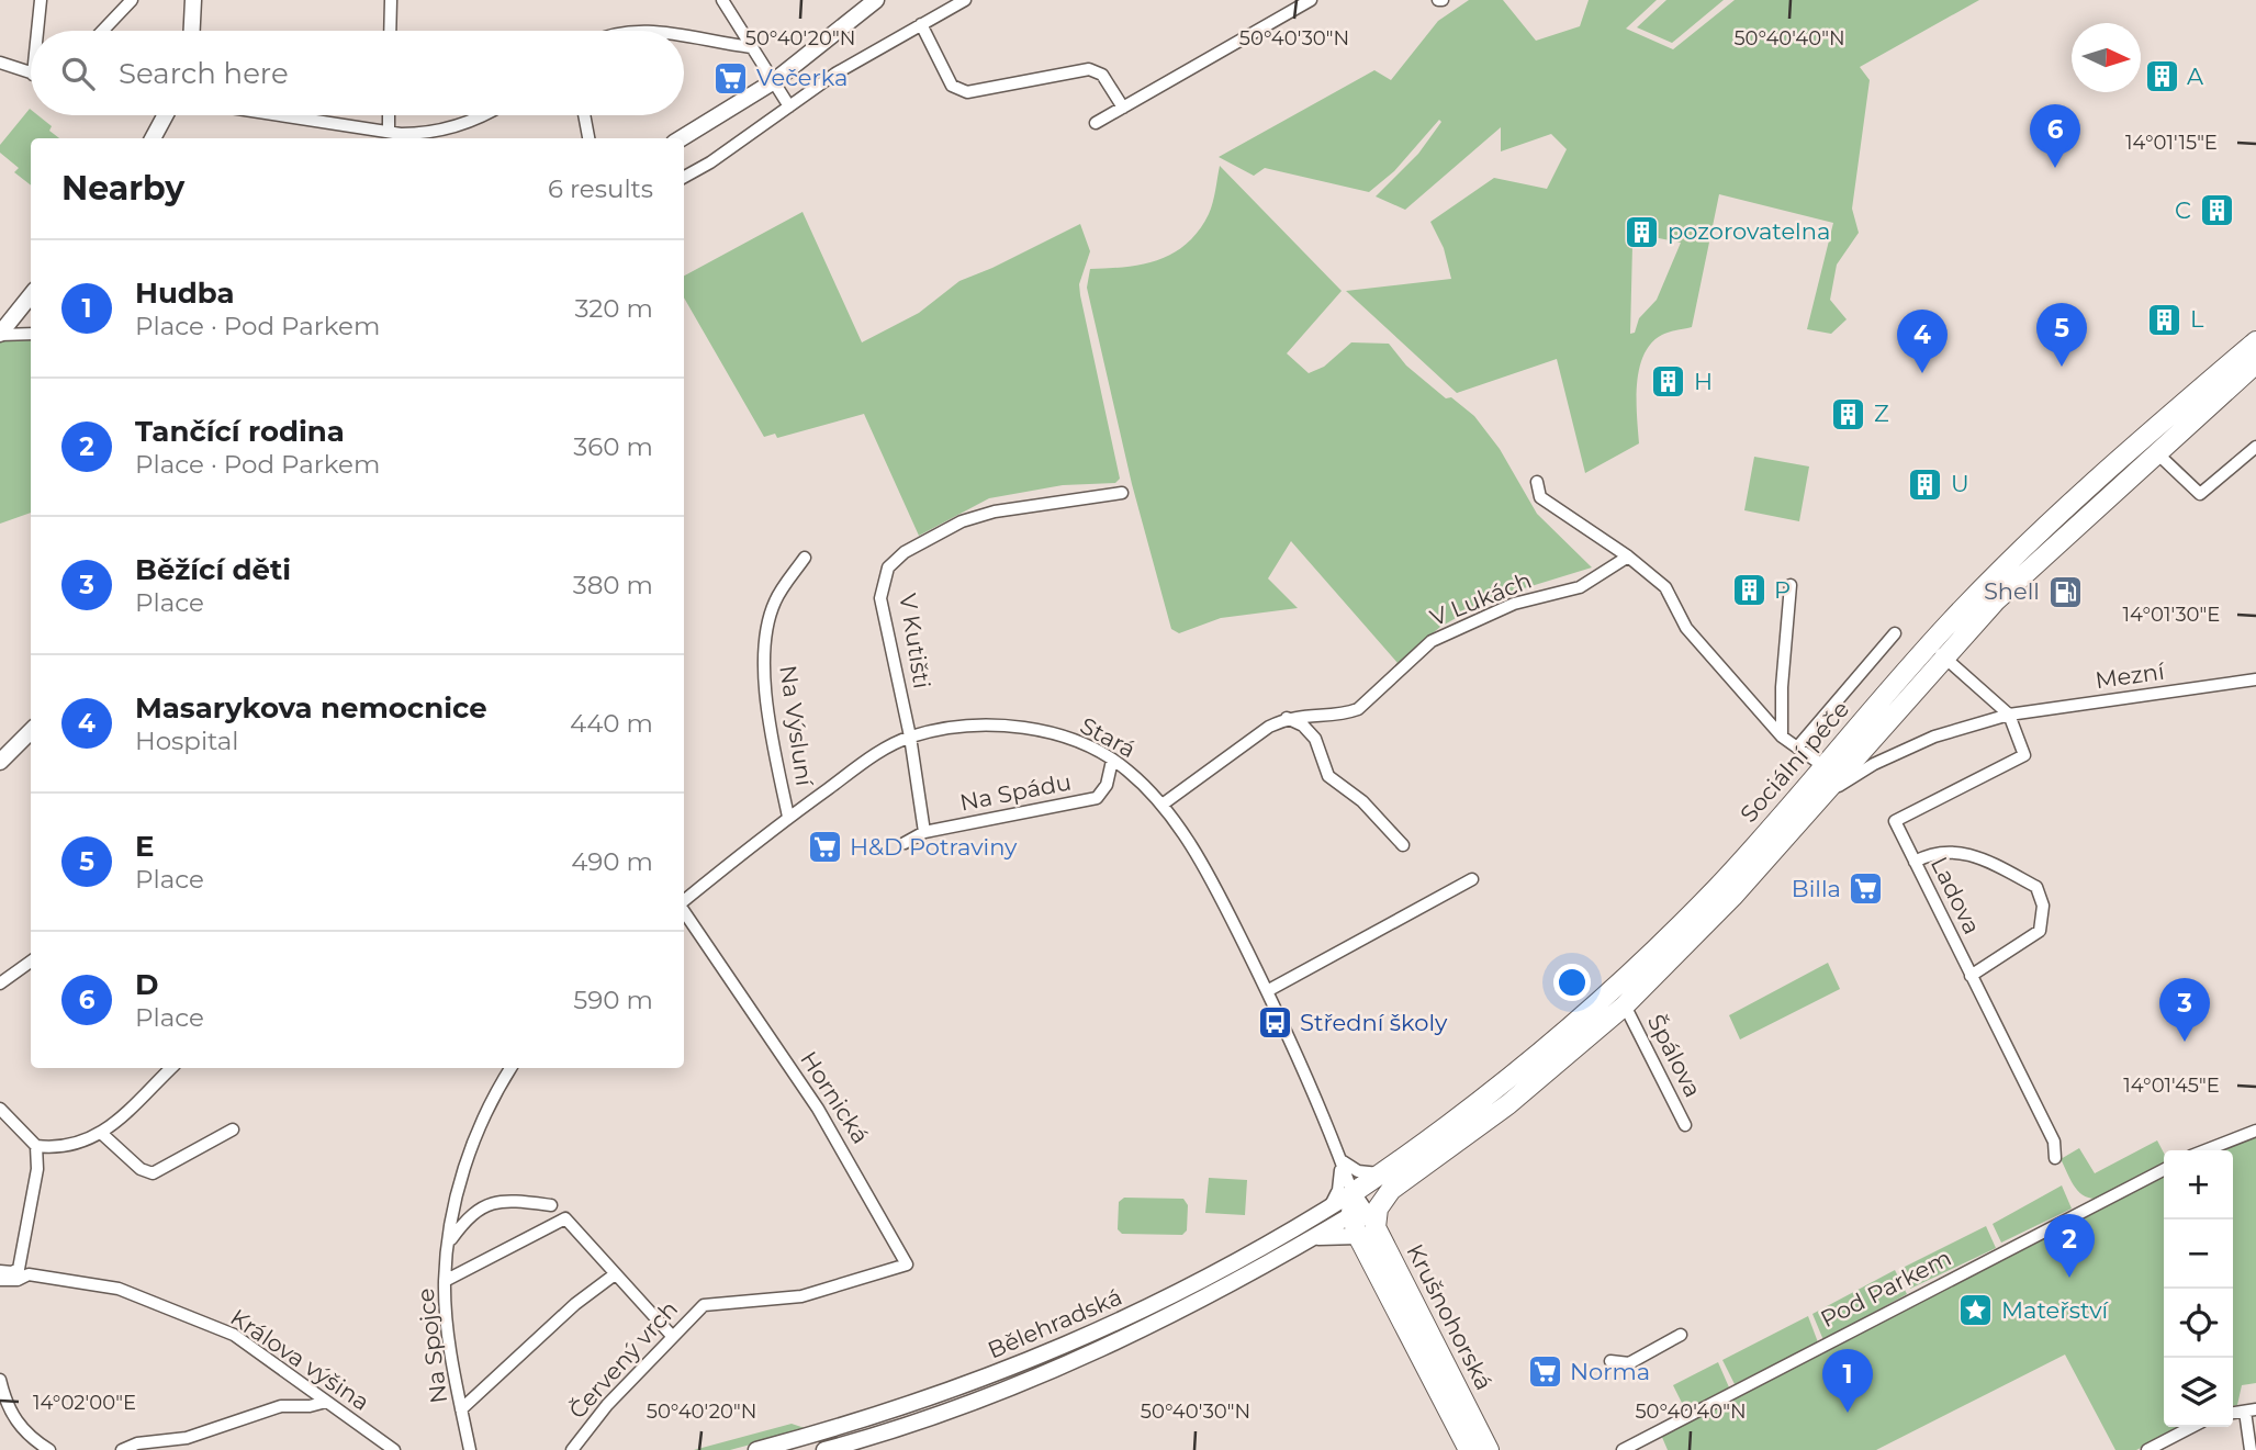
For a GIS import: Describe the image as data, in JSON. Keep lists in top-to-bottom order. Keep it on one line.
{"streets":{"main road":["Sociální péče","Krušnohorská"],"street":["V Lukách","V Kutišti","Mezní","Na Výsluní","Stará","Na Spádu","Ladova","Špálova","Hornická","Pod Parkem","Bělehradská","Na Spojce","Králova výšina","Červený vrch"]},"crossings":[["V Lukách","Stará"],["V Kutišti","Stará"],["V Kutišti","Na Spádu"],["Mezní","Sociální péče"],["Mezní","Ladova"],["Na Výsluní","Stará"],["Stará","Sociální péče"],["Stará","Na Spádu"],["Stará","Krušnohorská"],["Stará","Bělehradská"],["Sociální péče","Špálova"],["Sociální péče","Krušnohorská"],["Sociální péče","Bělehradská"],["Hornická","Červený vrch"],["Krušnohorská","Bělehradská"]],"places":{"building":["A","C","pozorovatelna","L","H","Z","U","P"],"supermarket":["Večerka","H&D Potraviny","Billa","Norma"],"fuel station":["Shell"],"bus stop":["Střední školy"],"place":["Mateřství"]},"north":"right","page":{"search":"Search here","pins":["6","5","4","3","2","1"],"heading":["Nearby","6 results"],"list":[{"mark":"1","name":"Hudba","note":"Place · Pod Parkem","value":"320 m"},{"mark":"2","name":"Tančící rodina","note":"Place · Pod Parkem","value":"360 m"},{"mark":"3","name":"Běžící děti","note":"Place","value":"380 m"},{"mark":"4","name":"Masarykova nemocnice","note":"Hospital","value":"440 m"},{"mark":"5","name":"E","note":"Place","value":"490 m"},{"mark":"6","name":"D","note":"Place","value":"590 m"}],"map_buttons":["+","−"]},"coordinates":["50°40'20\"N","50°40'30\"N","50°40'40\"N","14°01'15\"E","14°01'30\"E","14°01'45\"E","14°02'00\"E"]}
